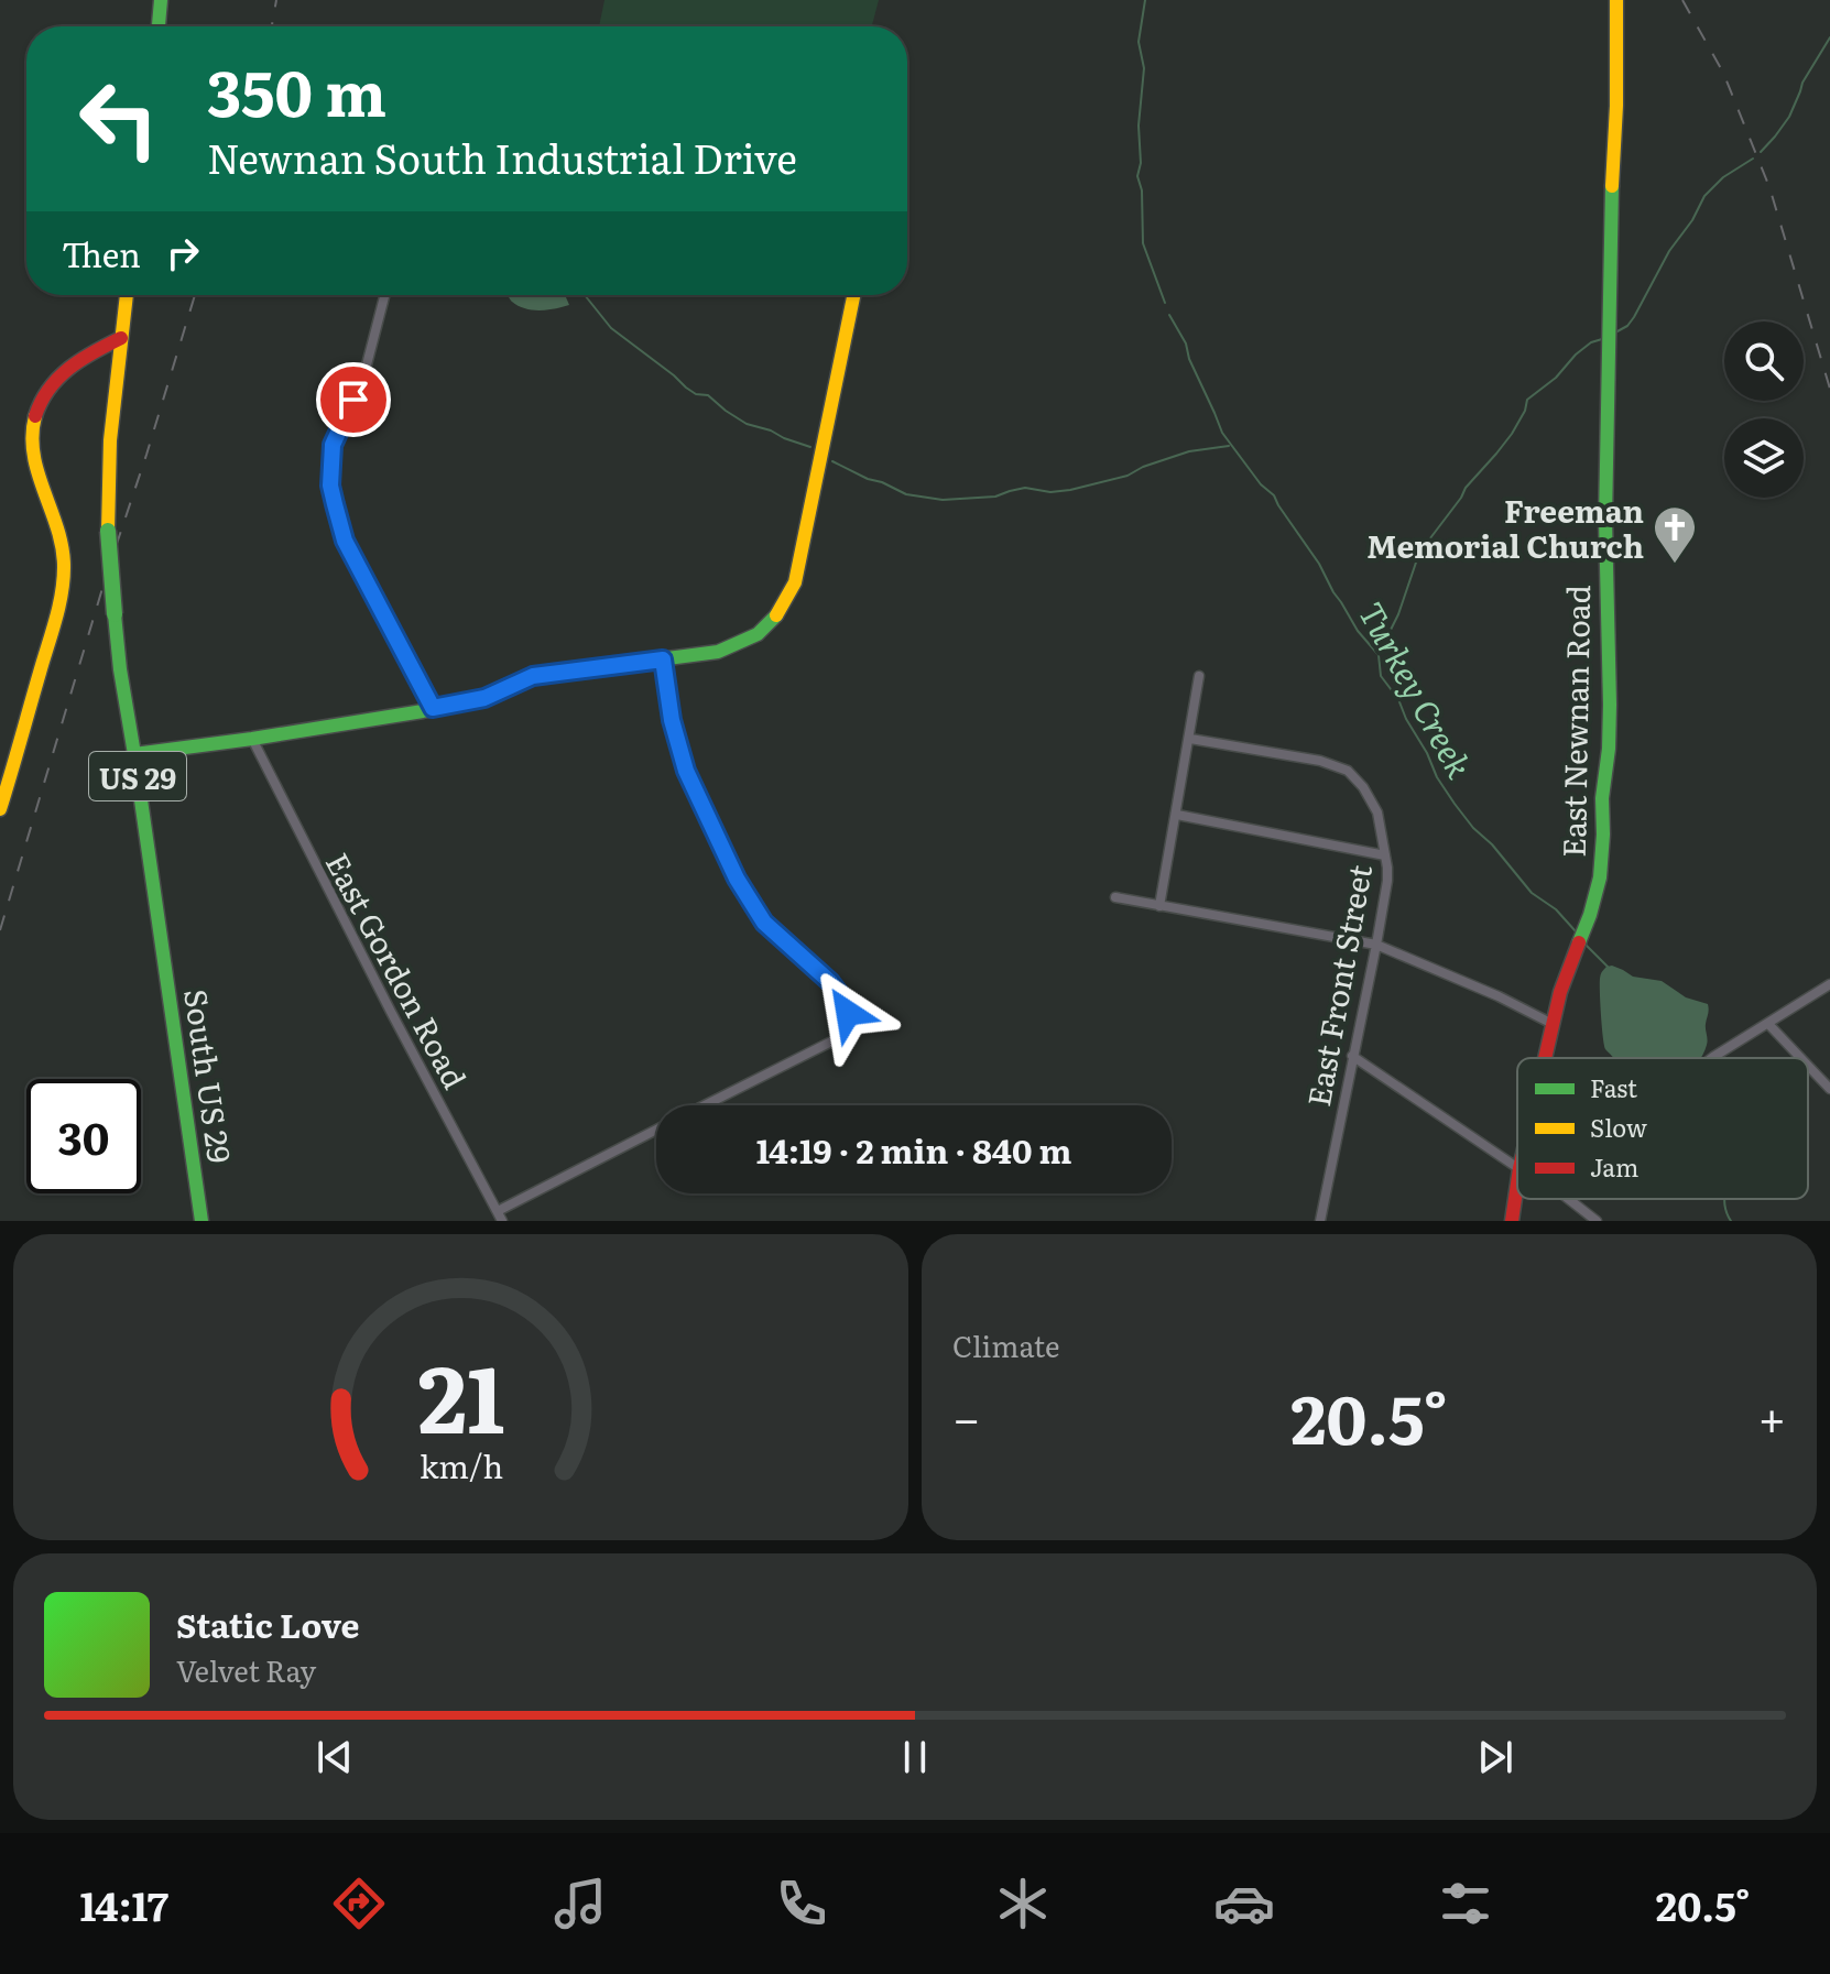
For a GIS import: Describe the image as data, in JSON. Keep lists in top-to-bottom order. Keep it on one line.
{"streets":{"street":["East Newnan Road","US 29","East Gordon Road","East Front Street","South US 29"]},"crossings":[["US 29","South US 29"]],"water":["Turkey Creek"],"places":{"church":["Freeman Memorial Church"]},"legend":["Fast","Slow","Jam"],"page":{"turn":["350 m","Newnan South Industrial Drive"],"then":"Then","limit":"30","trip":"14:19 · 2 min · 840 m","tile":"Climate","heat":["−","20.5°","+"],"song":["Static Love","Velvet Ray"],"tabs":["14:17","20.5°"],"gauge":["21","km/h"]}}
